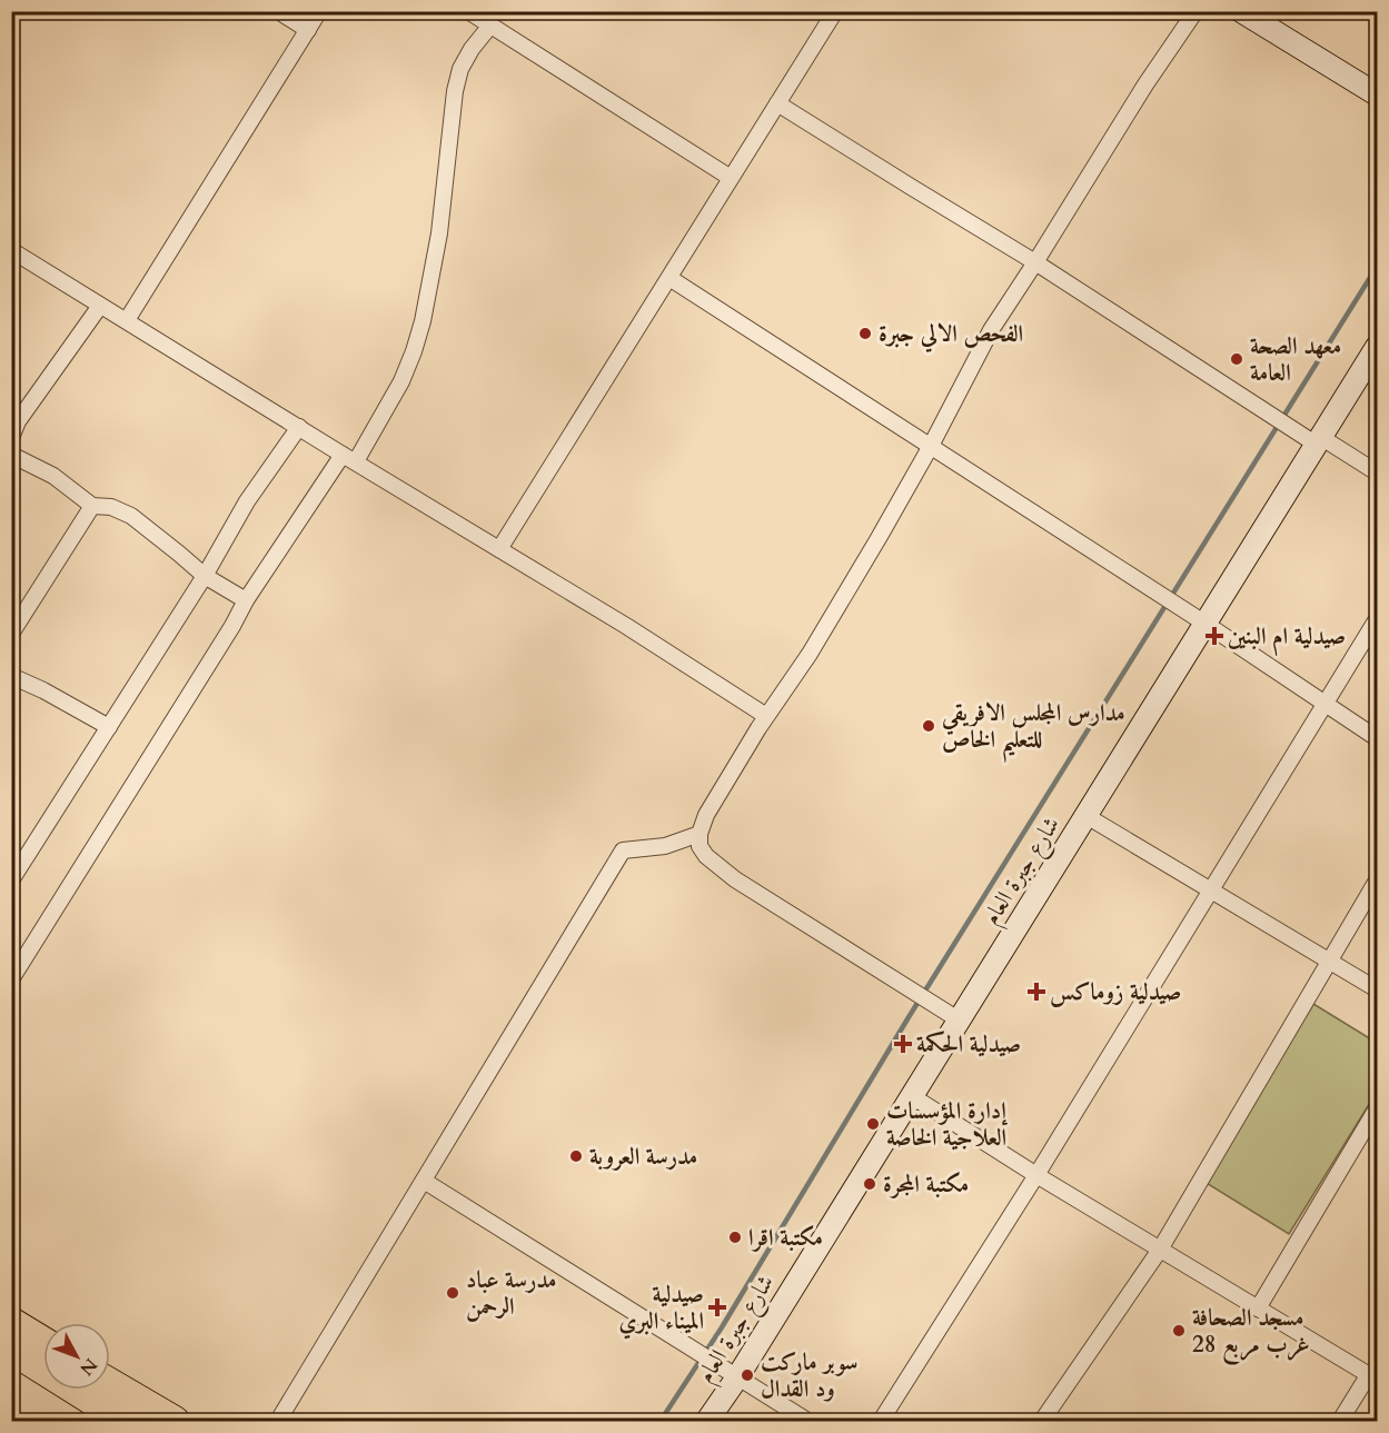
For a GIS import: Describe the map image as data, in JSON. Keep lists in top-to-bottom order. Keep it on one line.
{"streets":{"main road":["شارع جبرة العام"]},"places":{"other":["الفحص الالي جبرة","معهد الصحة العامة","مدارس المجلس الافريقي للتعليم الخاص","إدارة المؤسسات العلاجية الخاصة","مدرسة العروبة","مكتبة المجرة","مكتبة اقرا","مدرسة عباد الرحمن","مسجد الصحافة غرب مربع 28","سوبر ماركت ود القدال"],"health":["صيدلية ام البنين","صيدلية زوماكس","صيدلية الحكمة","صيدلية الميناء البري"]},"north":"bottom right"}
